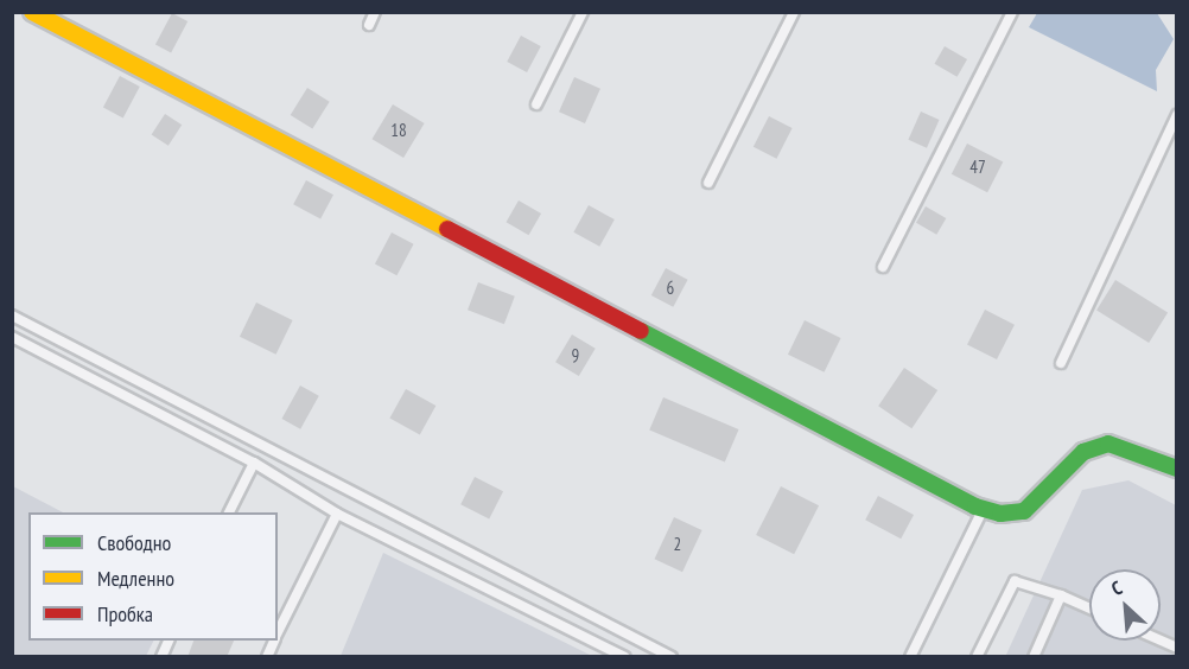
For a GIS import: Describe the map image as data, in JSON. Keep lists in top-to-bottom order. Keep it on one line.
{"house_numbers":["18","47","6","9","2"],"legend":["Свободно","Медленно","Пробка"],"north":"top left"}
